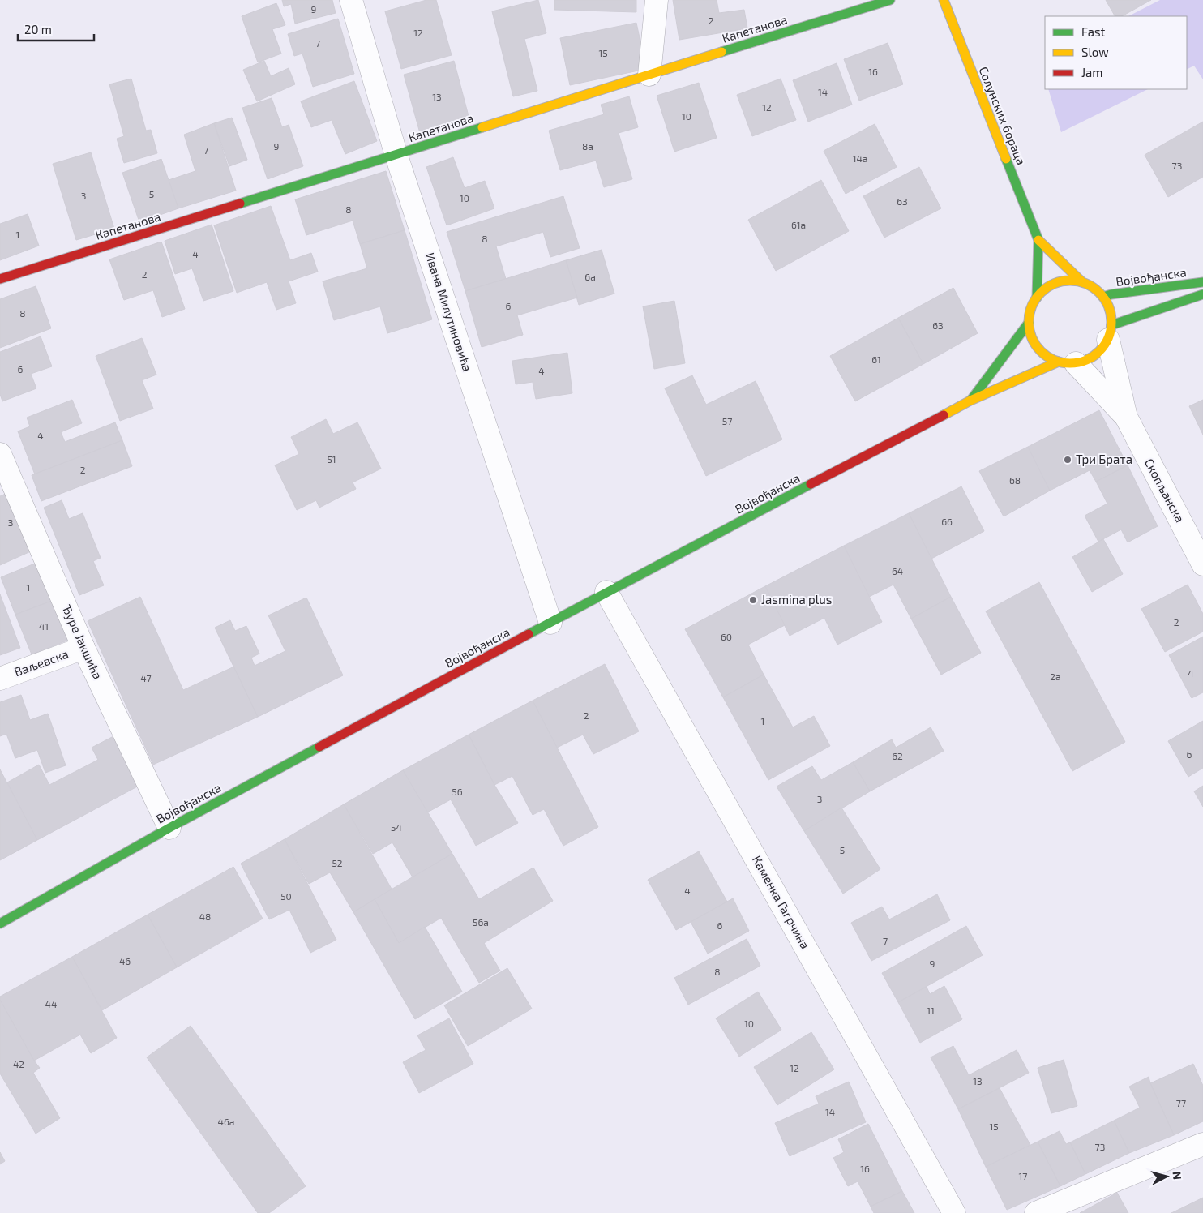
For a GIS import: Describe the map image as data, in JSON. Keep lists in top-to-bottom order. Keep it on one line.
{"streets":{"street":["Капетанова","Солунских бораца","Војвођанска","Ивана Милутиновића","Скопљанска","Ђуре Јакшића","Ваљевска","Каменка Гагрчина"]},"crossings":[["Капетанова","Ивана Милутиновића"],["Солунских бораца","Војвођанска"],["Солунских бораца","Скопљанска"],["Војвођанска","Ивана Милутиновића"],["Војвођанска","Скопљанска"],["Војвођанска","Ђуре Јакшића"],["Војвођанска","Каменка Гагрчина"],["Ђуре Јакшића","Ваљевска"]],"places":["Три Брата","Jasmina plus"],"house_numbers":["9","2","12","7","15","16","14","13","12","10","9","8a","7","14a","73","5","3","10","63","8","61a","1","8","4","2","6a","6","8","63","61","6","4","57","4","51","2","68","66","3","64","1","2","41","60","4","2a","47","2","1","6","62","56","3","54","5","52","4","50","48","56a","6","7","46","9","8","44","11","10","42","12","13","77","14","46a","15","73","16","17"],"legend":["Fast","Slow","Jam"],"scale_bar":"20 m","north":"right"}
